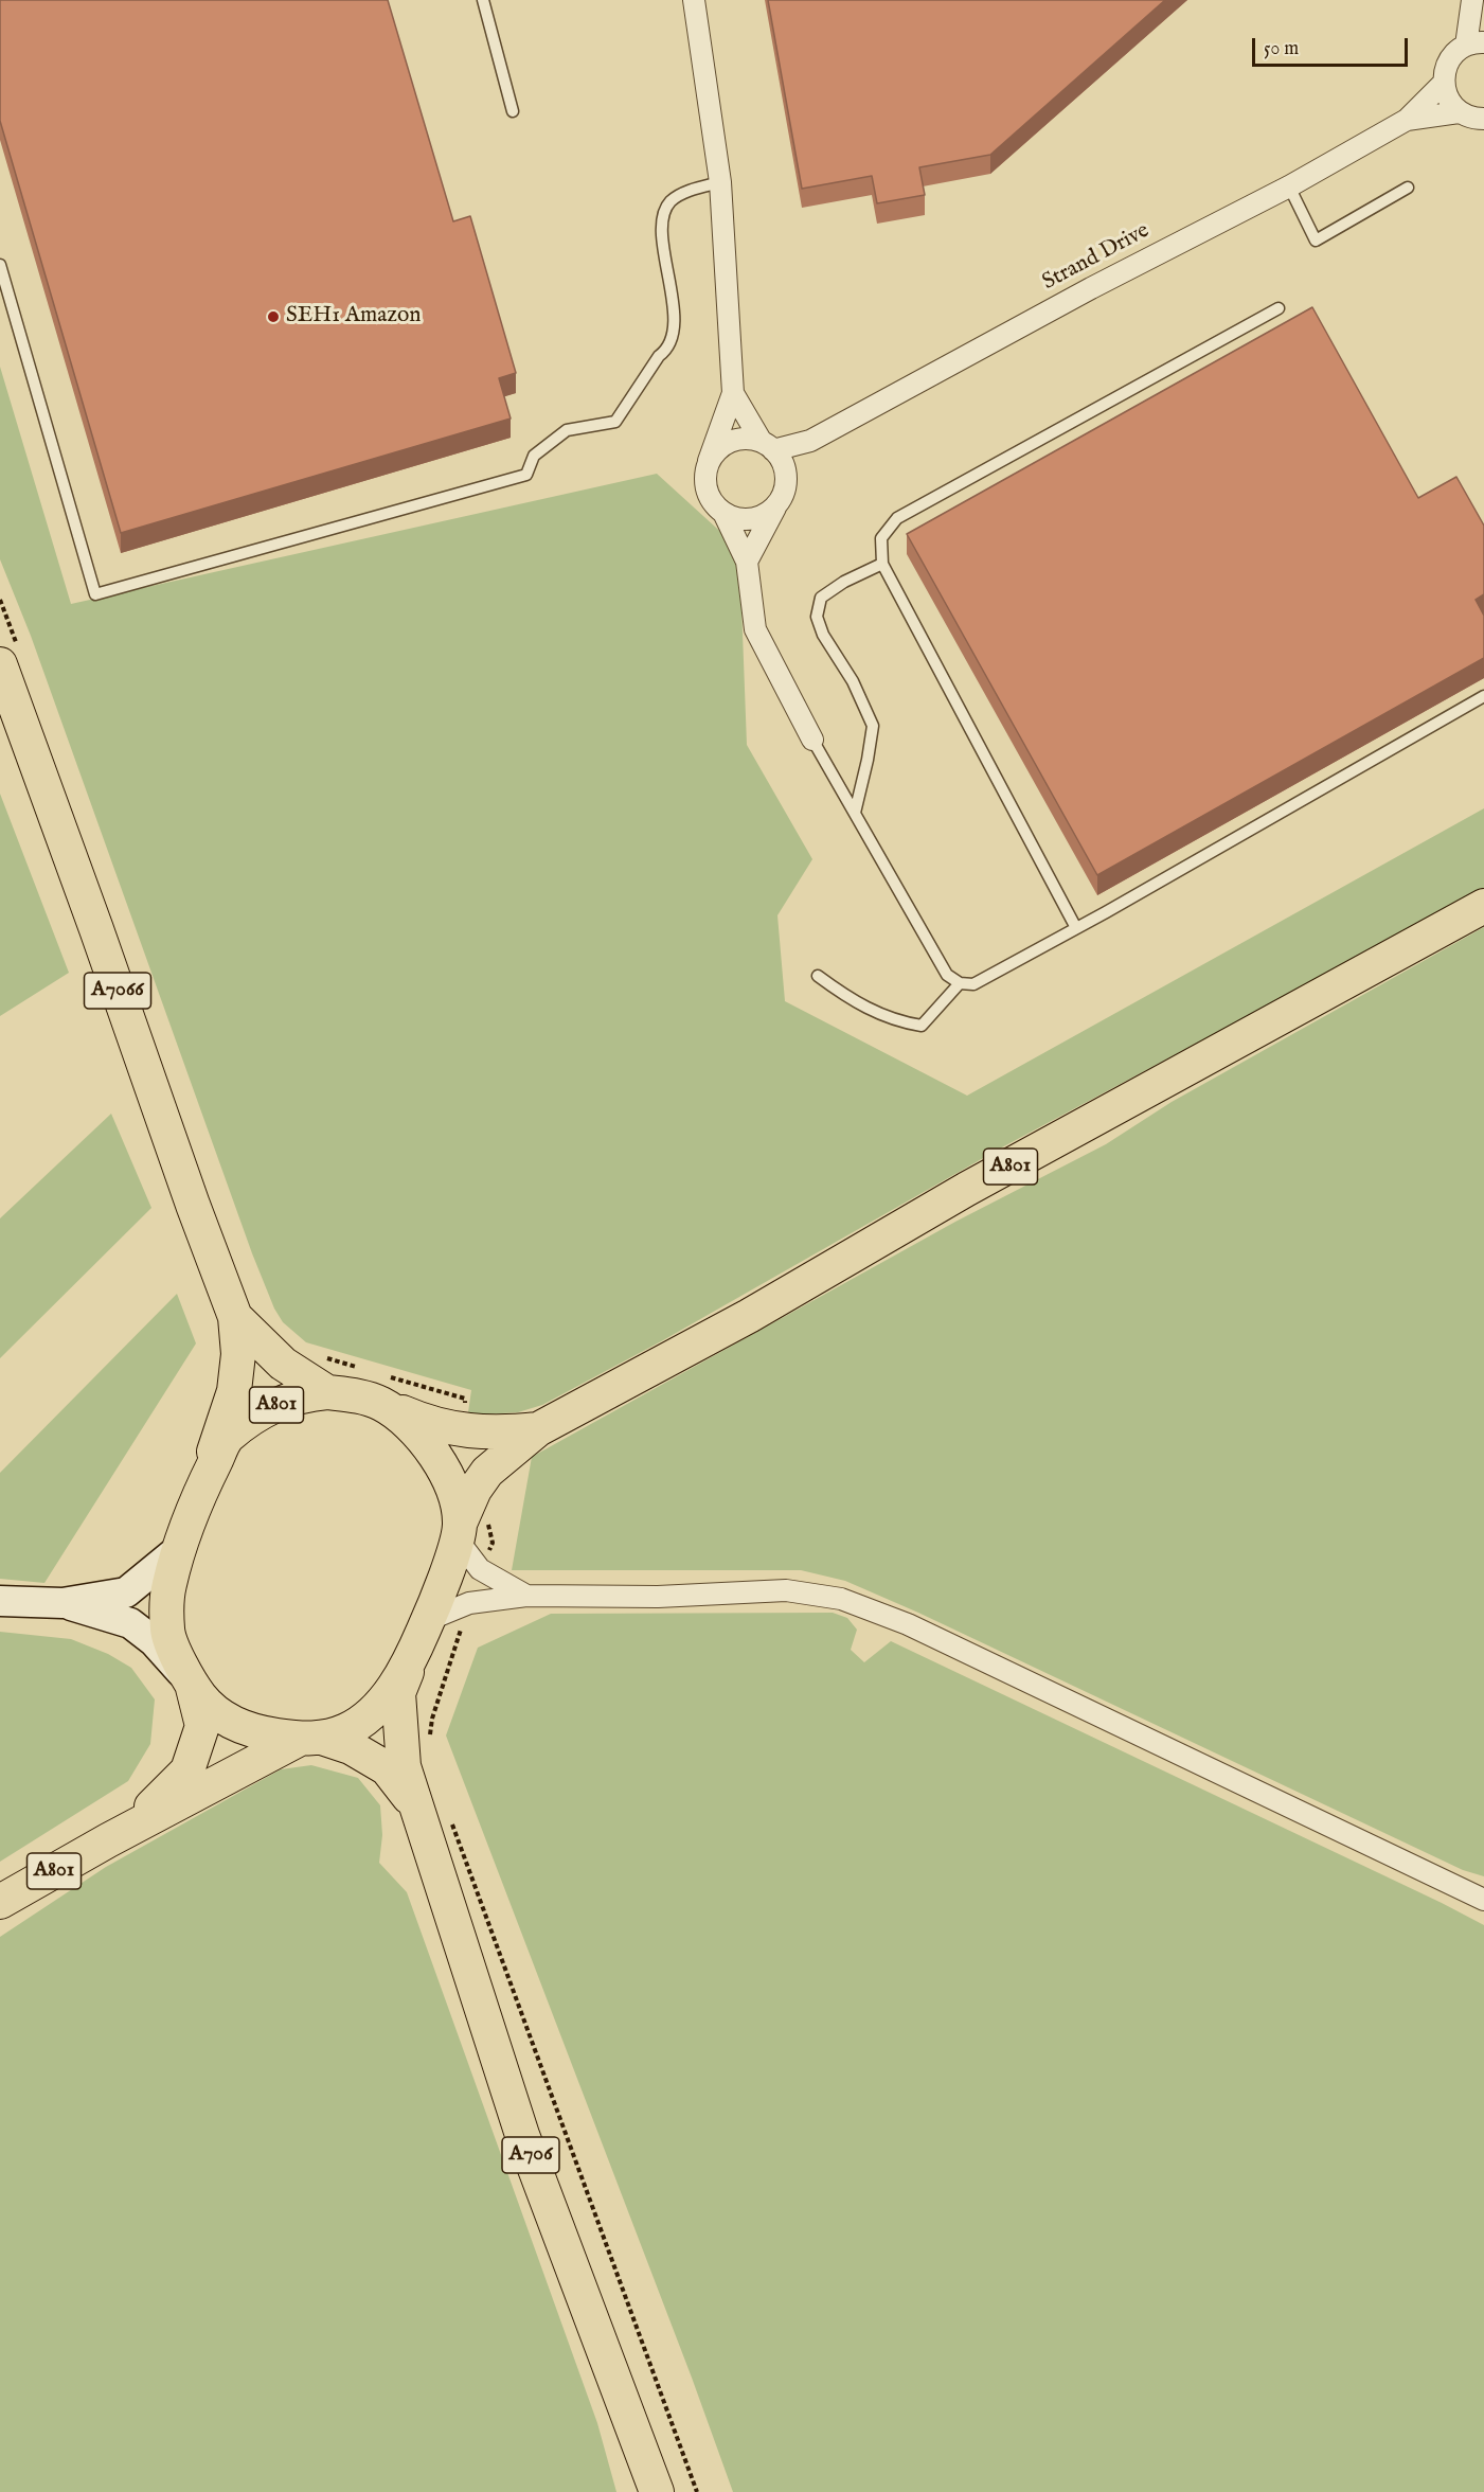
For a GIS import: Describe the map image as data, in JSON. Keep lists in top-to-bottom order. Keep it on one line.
{"streets":{"main road":["A7066","A801","A706"],"street":["Strand Drive"]},"crossings":[["A7066","A801"],["A801","A706"]],"places":["SEH1 Amazon"],"scale_bar":"50 m"}
